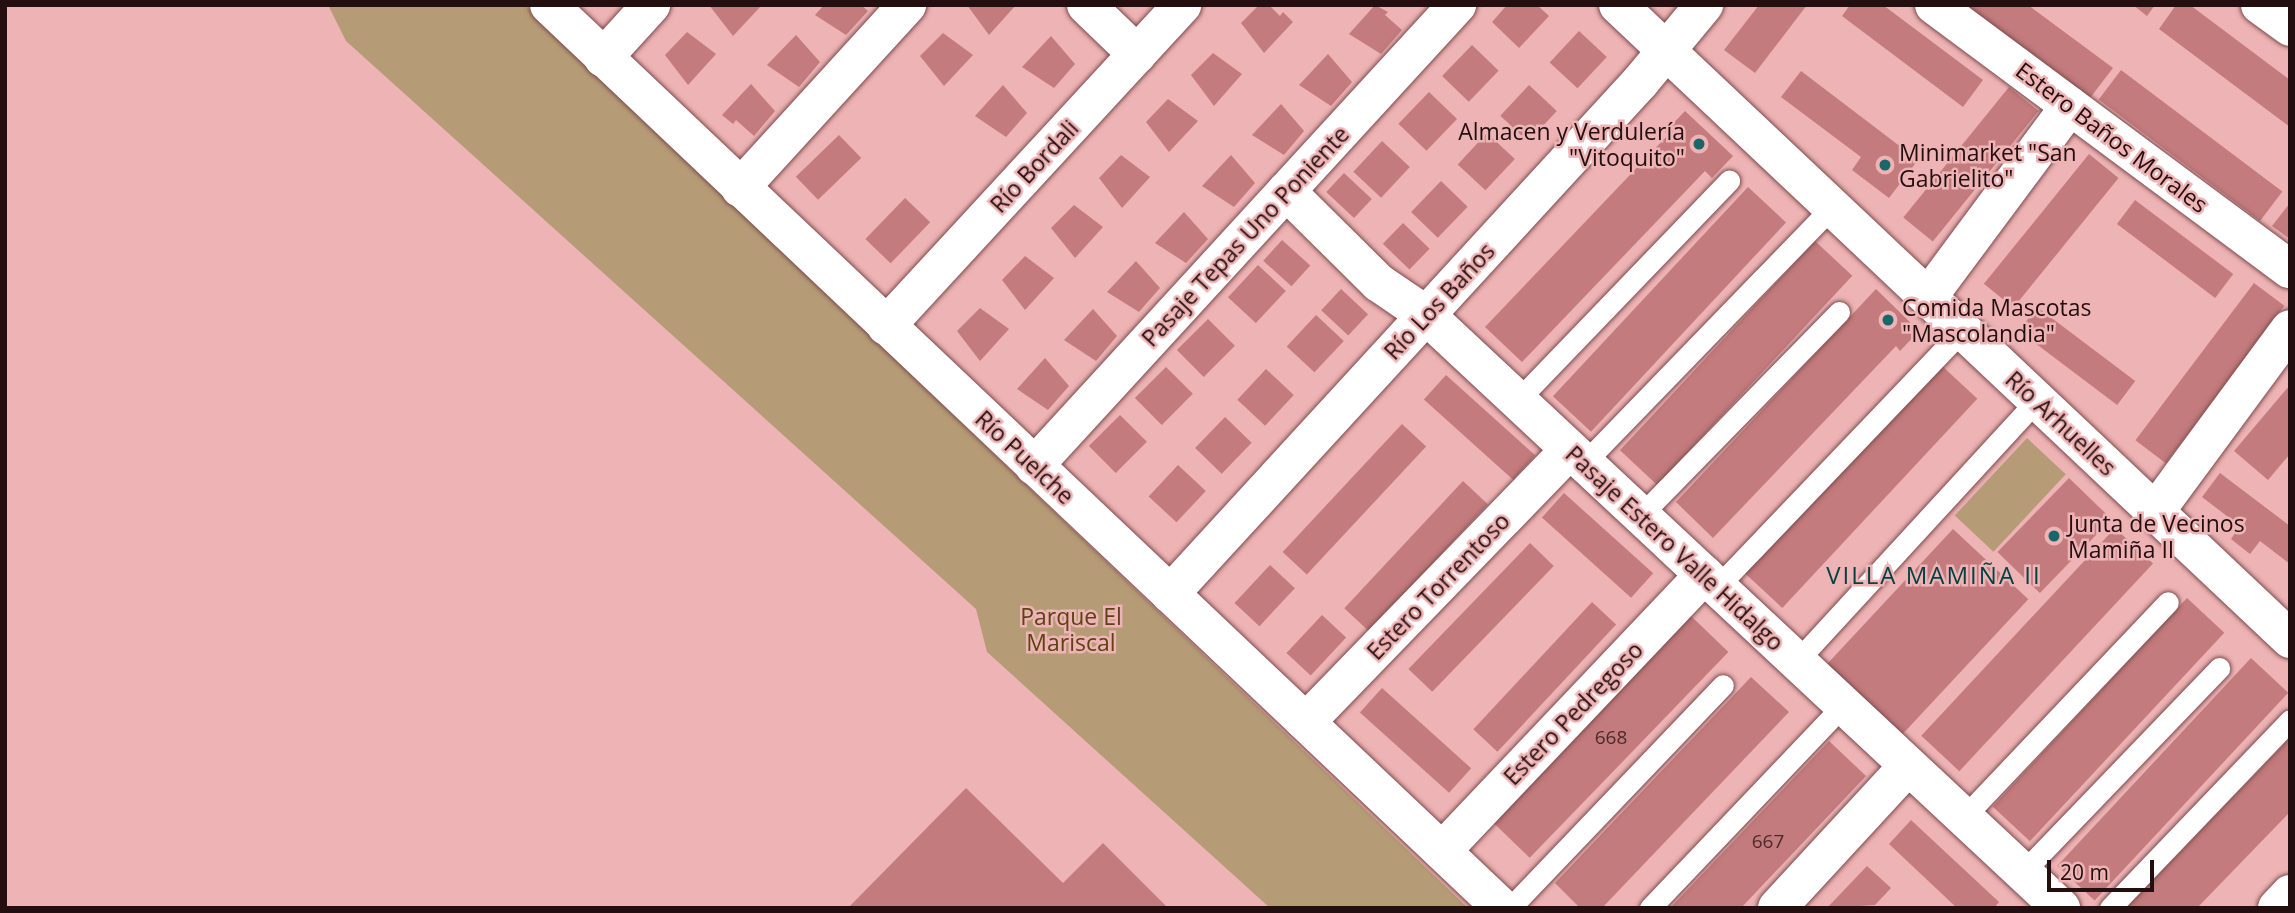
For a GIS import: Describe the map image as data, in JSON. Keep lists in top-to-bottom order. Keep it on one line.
{"streets":{"street":["Estero Baños Morales","Río Bordali","Pasaje Tepas Uno Poniente","Río Los Baños","Río Arhuelles","Río Puelche","Pasaje Estero Valle Hidalgo","Estero Torrentoso","Estero Pedregoso"]},"crossings":[["Río Bordali","Río Puelche"],["Pasaje Tepas Uno Poniente","Río Puelche"],["Pasaje Tepas Uno Poniente","Pasaje Estero Valle Hidalgo"],["Río Los Baños","Río Arhuelles"],["Río Los Baños","Río Puelche"],["Río Los Baños","Pasaje Estero Valle Hidalgo"],["Río Puelche","Estero Torrentoso"],["Río Puelche","Estero Pedregoso"],["Pasaje Estero Valle Hidalgo","Estero Torrentoso"],["Pasaje Estero Valle Hidalgo","Estero Pedregoso"]],"districts":["VILLA MAMIÑA II"],"parks":["Parque El Mariscal"],"places":["Almacen y Verdulería \"Vitoquito\"","Minimarket \"San Gabrielito\"","Comida Mascotas \"Mascolandia\"","Junta de Vecinos Mamiña II"],"house_numbers":["668","667"],"scale_bar":"20 m"}
